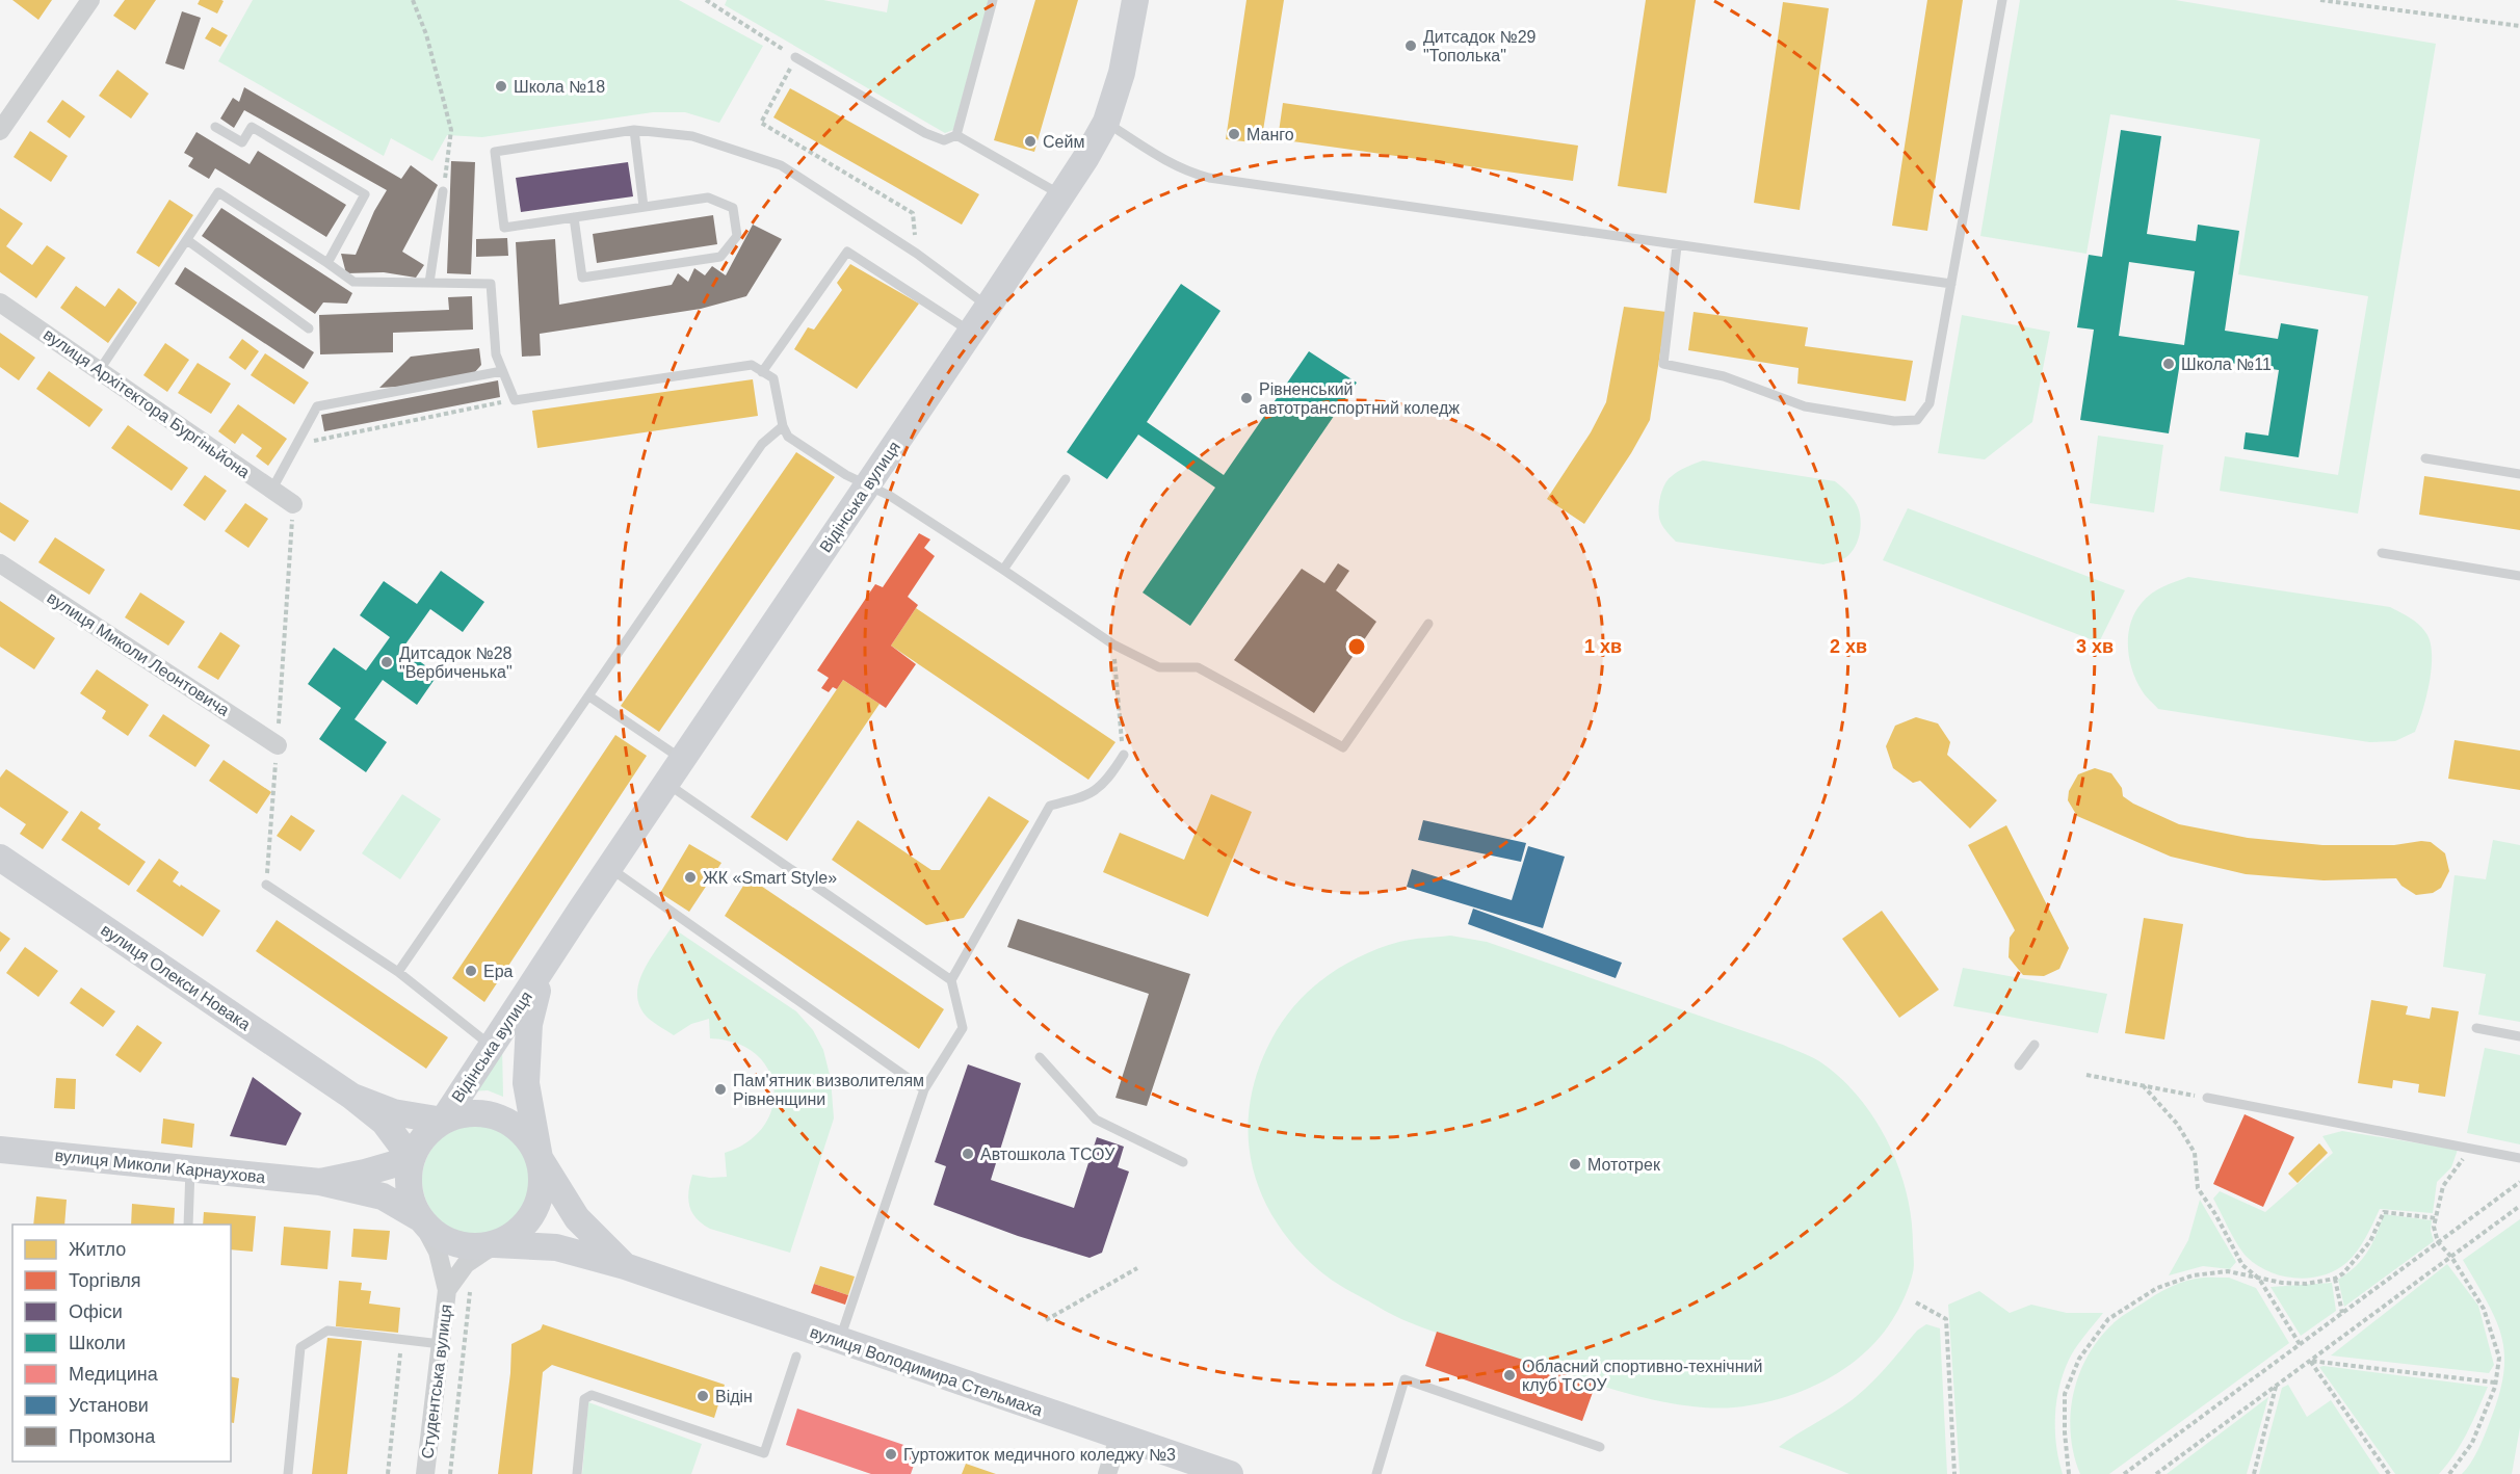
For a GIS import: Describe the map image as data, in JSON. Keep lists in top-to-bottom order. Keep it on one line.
{"streets":{"main road":["Відінська вулиця","вулиця Олекси Новака","вулиця Миколи Карнаухова","вулиця Володимира Стельмаха"],"street":["вулиця Архітектора Бургіньйона","вулиця Миколи Леонтовича","Студентська вулиця"]},"crossings":[["Відінська вулиця","вулиця Олекси Новака"],["Відінська вулиця","вулиця Миколи Карнаухова"],["Відінська вулиця","вулиця Володимира Стельмаха"],["вулиця Олекси Новака","вулиця Миколи Карнаухова"],["вулиця Олекси Новака","вулиця Володимира Стельмаха"],["вулиця Миколи Карнаухова","вулиця Володимира Стельмаха"]],"places":["Дитсадок №29 \"Тополька\"","Школа №18","Манго","Сейм","Школа №11","Рівненський автотранспортний коледж","Дитсадок №28 \"Вербиченька\"","ЖК «Smart Style»","Ера","Пам'ятник визволителям Рівненщини","Автошкола ТСОУ","Мототрек","Обласний спортивно-технічний клуб ТСОУ","Відін","Гуртожиток медичного коледжу №3"],"legend":["Житло","Торгівля","Офіси","Школи","Медицина","Установи","Промзона"],"rings":["1 хв","2 хв","3 хв"]}
